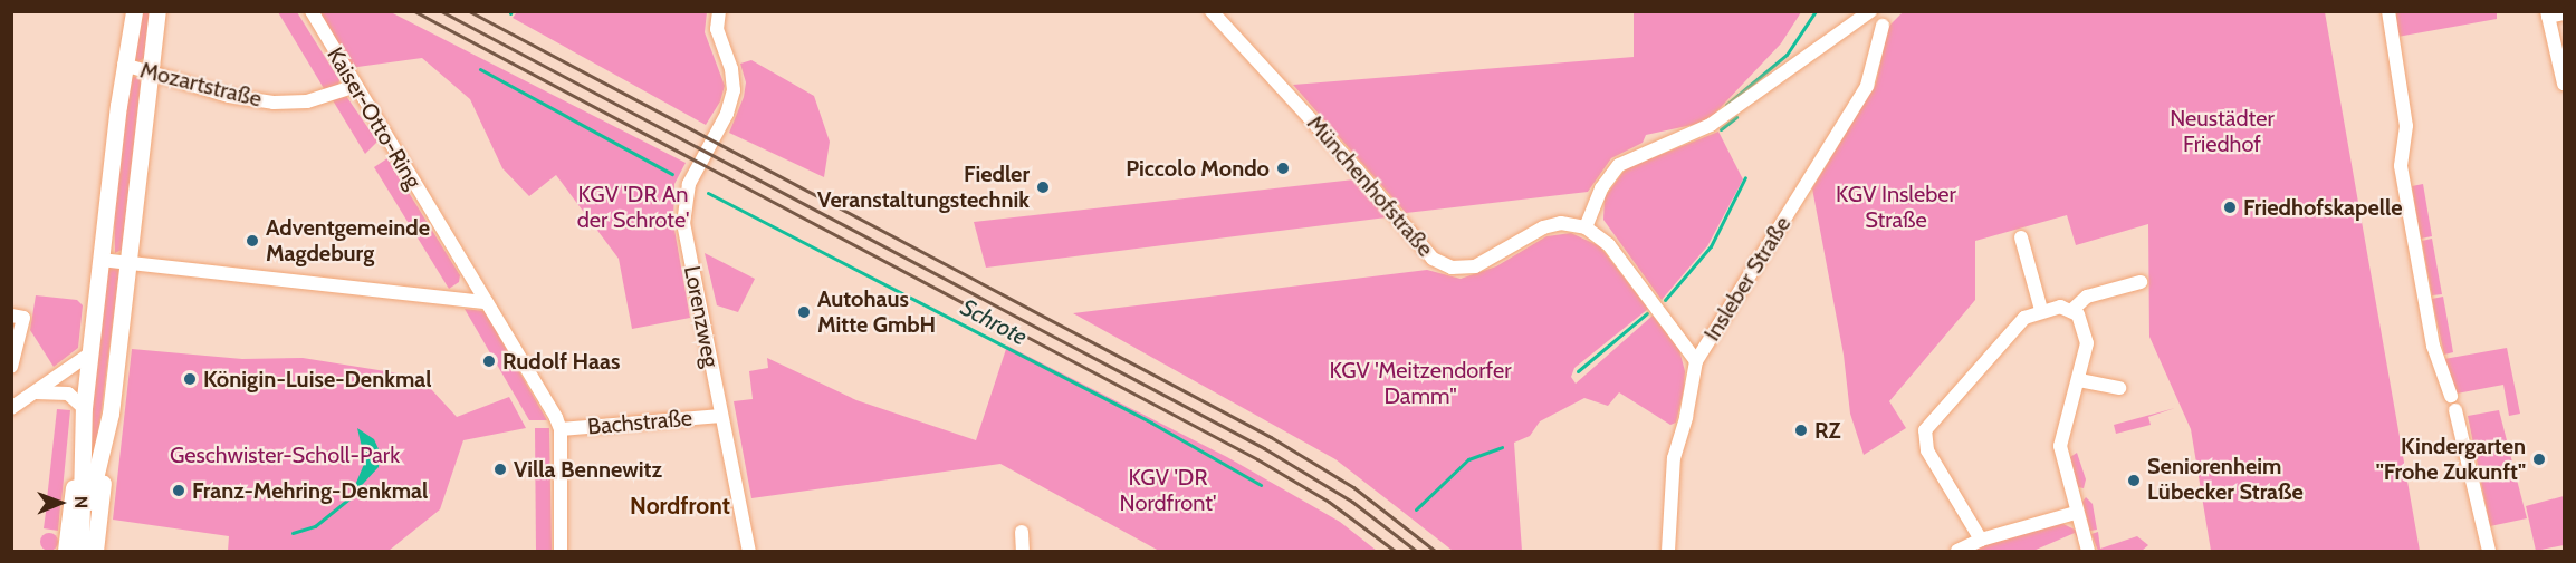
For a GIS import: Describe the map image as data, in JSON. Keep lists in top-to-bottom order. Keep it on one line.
{"streets":{"street":["Mozartstraße","Kaiser-Otto-Ring","Münchenhofstraße","Insleber Straße","Lorenzweg","Bachstraße"]},"crossings":[["Mozartstraße","Kaiser-Otto-Ring"],["Kaiser-Otto-Ring","Bachstraße"],["Lorenzweg","Bachstraße"]],"districts":["Nordfront"],"water":["Schrote"],"parks":["Neustädter Friedhof","KGV 'DR An der Schrote'","KGV Insleber Straße","KGV 'Meitzendorfer Damm\"","Geschwister-Scholl-Park","KGV 'DR Nordfront'"],"places":["Piccolo Mondo","Fiedler Veranstaltungstechnik","Friedhofskapelle","Adventgemeinde Magdeburg","Autohaus Mitte GmbH","Rudolf Haas","Königin-Luise-Denkmal","RZ","Kindergarten \"Frohe Zukunft\"","Villa Bennewitz","Seniorenheim Lübecker Straße","Franz-Mehring-Denkmal"],"north":"right"}
